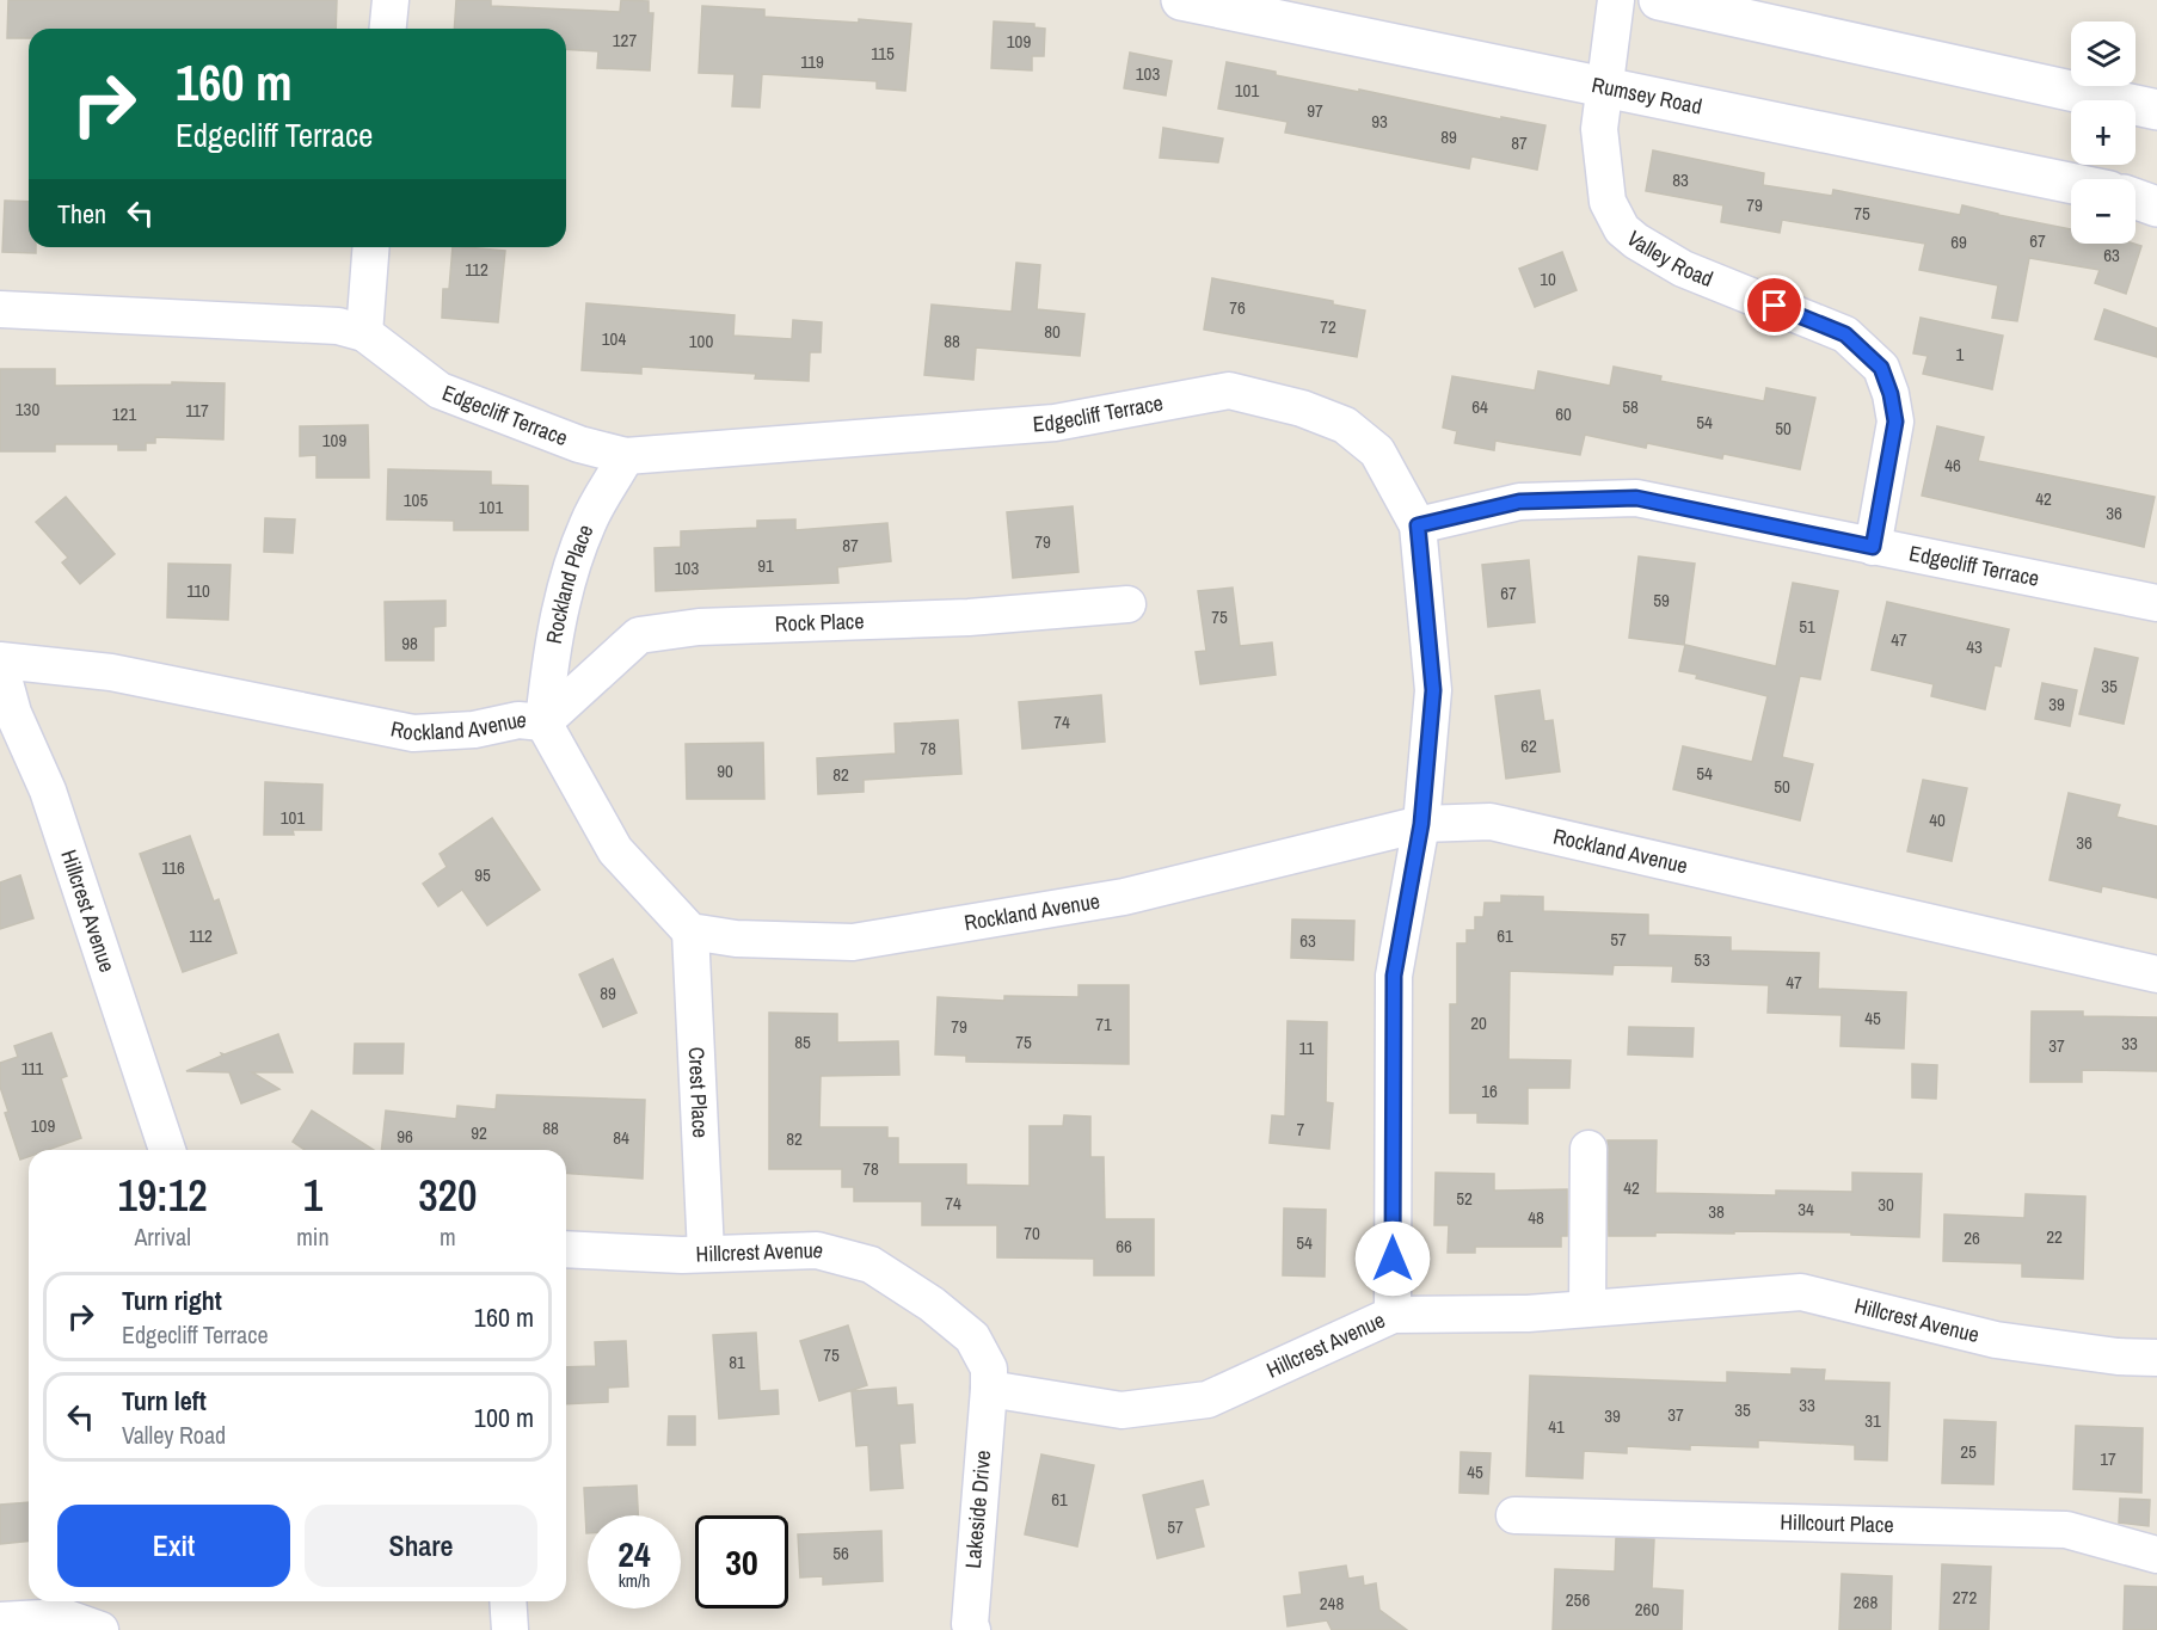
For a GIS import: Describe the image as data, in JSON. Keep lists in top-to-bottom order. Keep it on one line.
{"streets":{"street":["Rumsey Road","Valley Road","Edgecliff Terrace","Rockland Place","Rock Place","Rockland Avenue","Hillcrest Avenue","Crest Place","Lakeside Drive","Hillcourt Place"]},"crossings":[["Rumsey Road","Valley Road"],["Valley Road","Edgecliff Terrace"],["Edgecliff Terrace","Rockland Place"],["Rockland Place","Rock Place"],["Rockland Place","Rockland Avenue"],["Rock Place","Rockland Avenue"],["Rockland Avenue","Crest Place"],["Hillcrest Avenue","Crest Place"],["Hillcrest Avenue","Lakeside Drive"]],"house_numbers":["127","109","115","119","103","101","97","93","89","87","83","79","75","67","69","63","112","10","76","72","80","104","100","88","1","64","58","130","117","121","60","54","50","109","46","42","105","101","36","79","87","91","103","110","67","59","75","51","47","98","43","35","39","74","62","78","90","54","82","50","101","40","36","116","95","112","61","57","63","53","47","89","45","20","71","79","85","75","33","37","11","111","16","109","88","7","92","96","84","82","78","42","52","74","30","34","38","48","70","22","26","54","66","75","81","33","35","37","39","31","41","25","17","45","61","57","56","272","256","268","248","260"],"page":{"map_buttons":["+","−"],"turn":["160 m","Edgecliff Terrace"],"then":"Then","eta":["19:12","Arrival","1","min","320","m"],"list":[{"name":"Turn right","note":"Edgecliff Terrace","value":"160 m"},{"name":"Turn left","note":"Valley Road","value":"100 m"}],"buttons":["Exit","Share"],"speed":"24 km/h","limit":"30"}}
